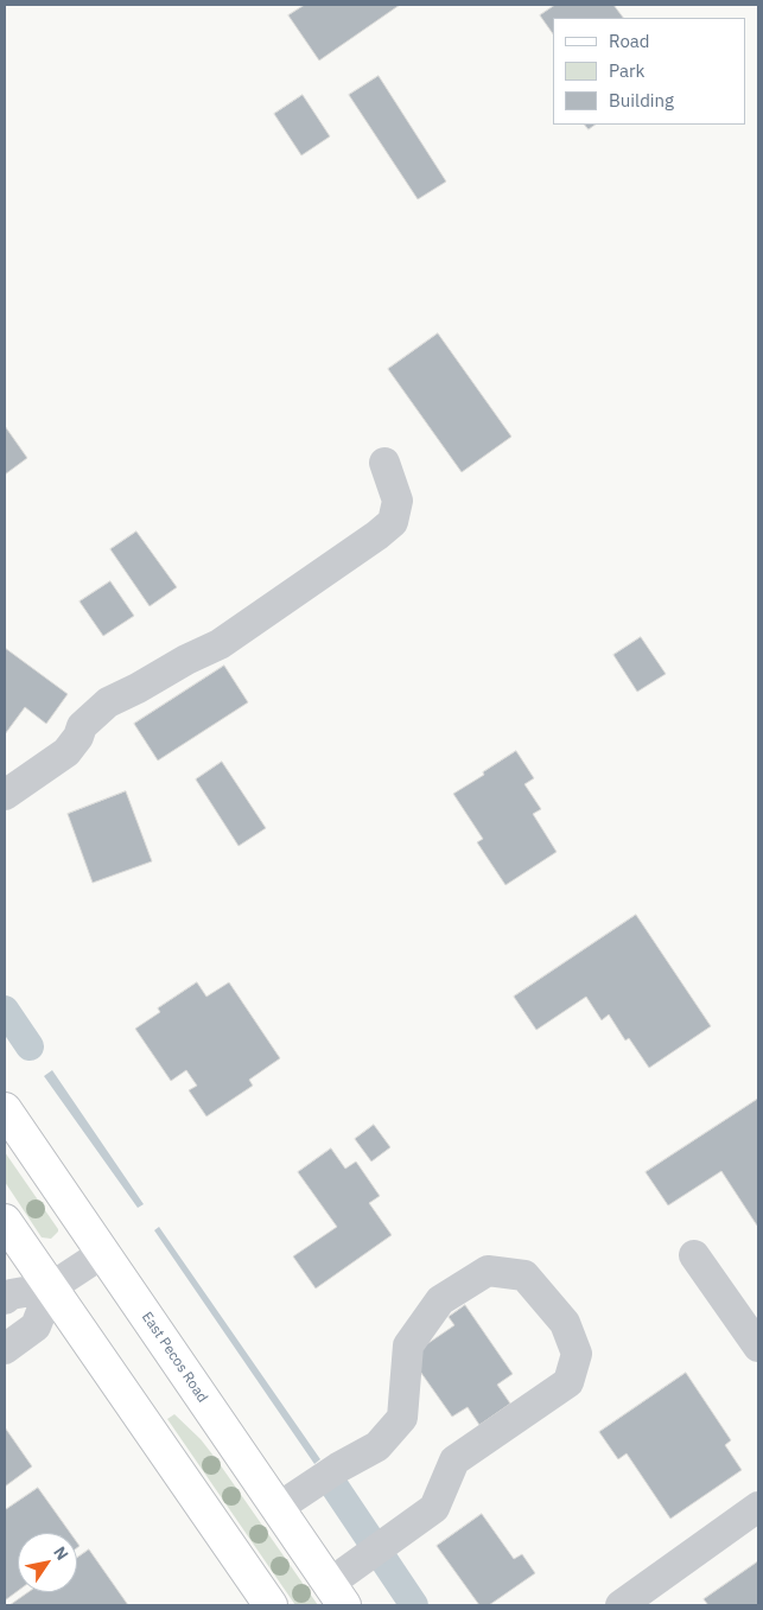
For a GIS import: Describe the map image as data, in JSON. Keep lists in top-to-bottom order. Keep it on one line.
{"streets":{"main road":["East Pecos Road"]},"legend":["Road","Park","Building"],"north":"top right"}
